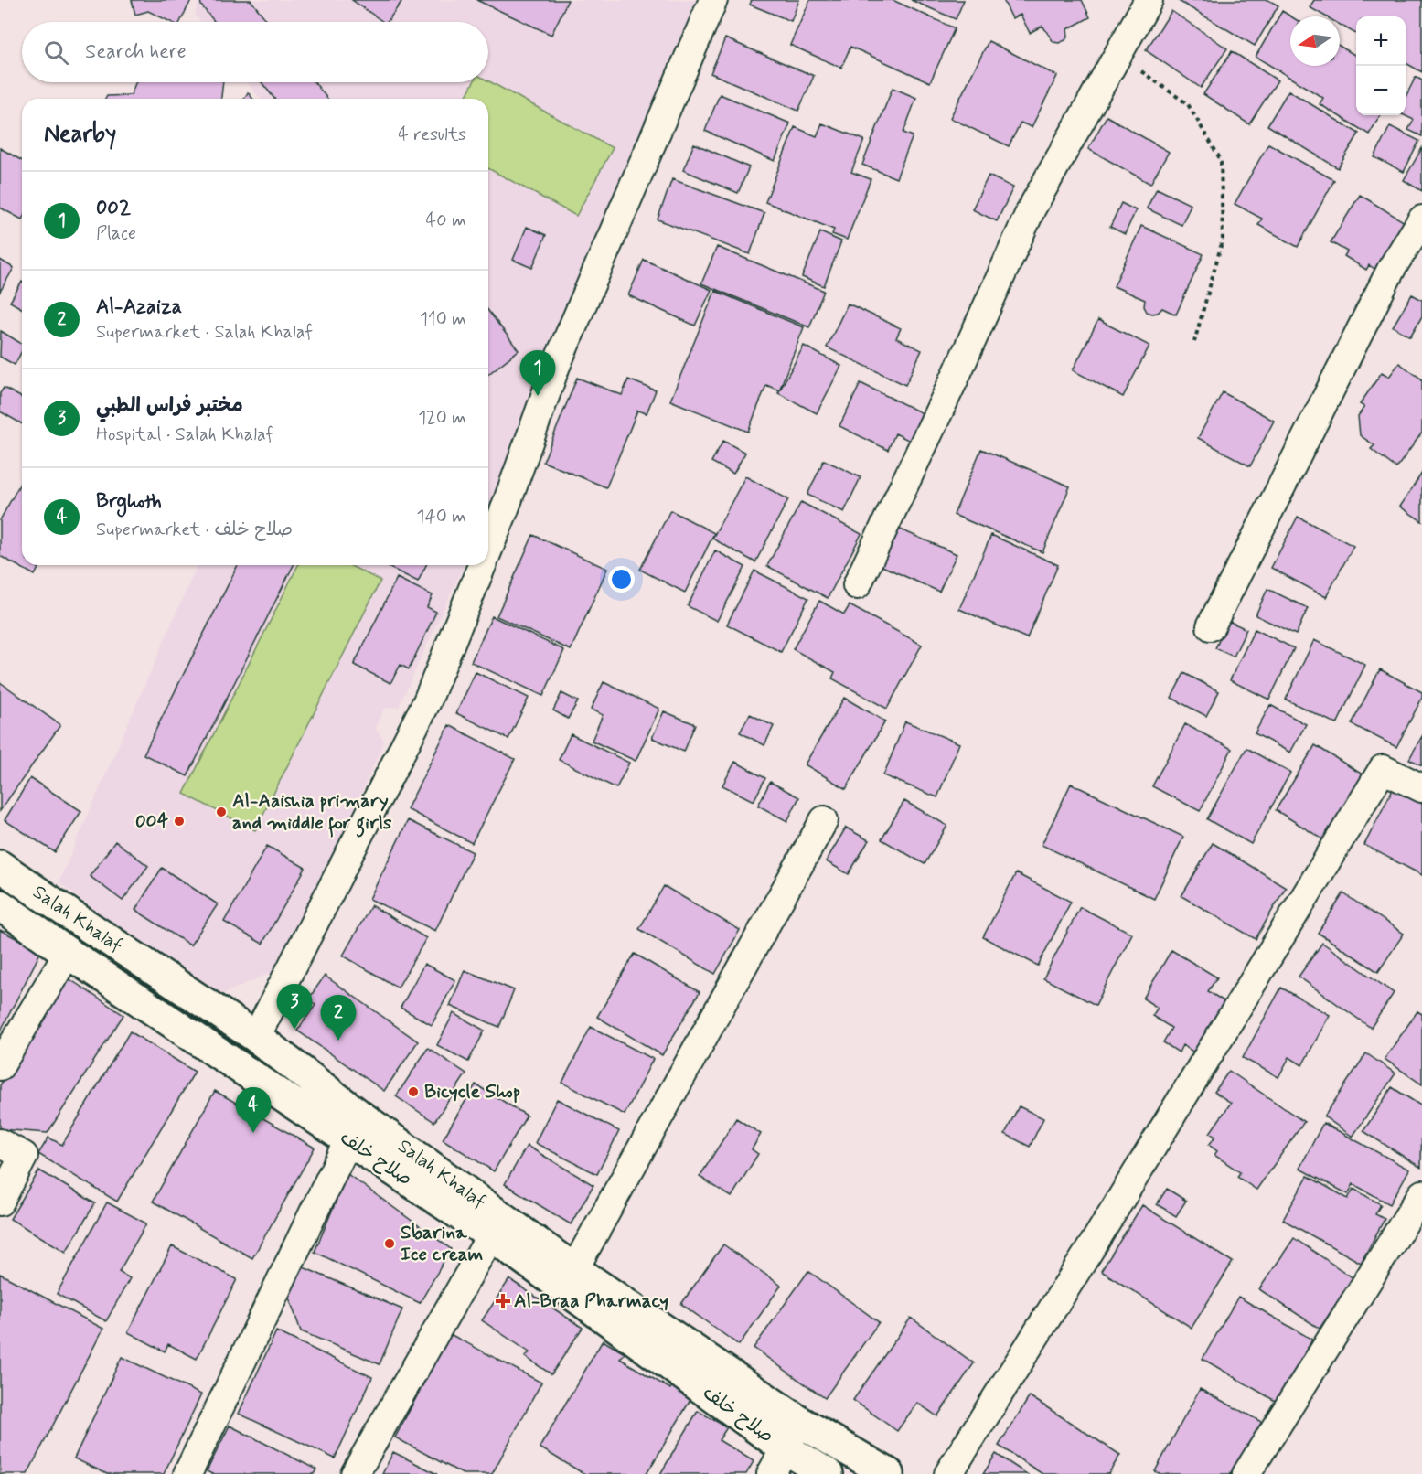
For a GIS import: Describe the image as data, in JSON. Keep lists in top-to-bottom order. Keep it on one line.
{"streets":{"main road":["Salah Khalaf","صلاح خلف"]},"places":{"other":["Al-Aaishia primary and middle for girls","004","Bicycle Shop","Sbarina Ice cream"],"health":["Al-Braa Pharmacy"]},"north":"left","page":{"map_buttons":["+","−"],"search":"Search here","heading":["Nearby","4 results"],"list":[{"mark":"1","name":"002","note":"Place","value":"40 m"},{"mark":"2","name":"Al-Azaiza","note":"Supermarket · Salah Khalaf","value":"110 m"},{"mark":"3","name":"مختبر فراس الطبي","note":"Hospital · Salah Khalaf","value":"120 m"},{"mark":"4","name":"Brghoth","note":"Supermarket · صلاح خلف","value":"140 m"}],"pins":["1","3","2","4"]}}
